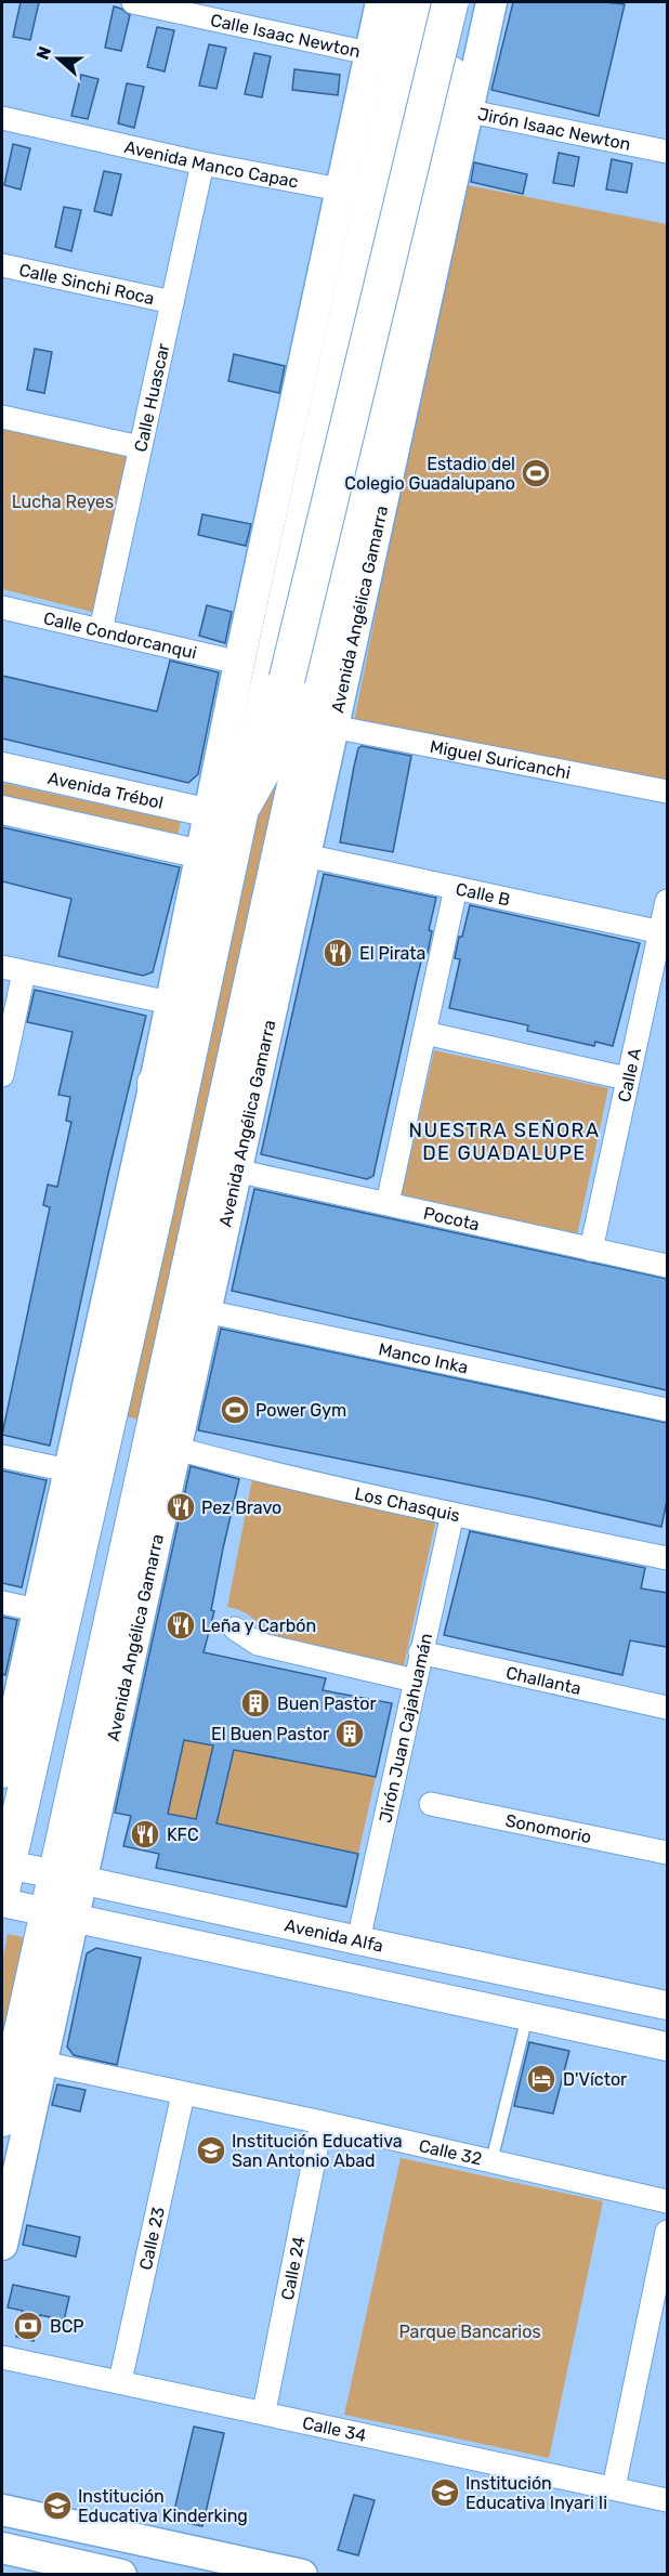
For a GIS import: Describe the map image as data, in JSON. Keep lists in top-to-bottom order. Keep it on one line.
{"streets":{"main road":["Avenida Angélica Gamarra"],"street":["Calle Isaac Newton","Jirón Isaac Newton","Avenida Manco Capac","Calle Sinchi Roca","Calle Huascar","Calle Condorcanqui","Miguel Suricanchi","Avenida Trébol","Calle B","Calle A","Pocota","Manco Inka","Los Chasquis","Challanta","Jirón Juan Cajahuamán","Sonomorio","Avenida Alfa","Calle 32","Calle 23","Calle 24","Calle 34"]},"crossings":[["Jirón Isaac Newton","Avenida Angélica Gamarra"],["Avenida Manco Capac","Calle Huascar"],["Avenida Manco Capac","Avenida Angélica Gamarra"],["Calle Sinchi Roca","Calle Huascar"],["Calle Huascar","Calle Condorcanqui"],["Avenida Angélica Gamarra","Miguel Suricanchi"],["Avenida Angélica Gamarra","Calle B"],["Avenida Angélica Gamarra","Pocota"],["Avenida Angélica Gamarra","Manco Inka"],["Avenida Angélica Gamarra","Los Chasquis"],["Avenida Angélica Gamarra","Avenida Alfa"],["Avenida Angélica Gamarra","Calle 32"],["Calle B","Calle A"],["Calle A","Pocota"],["Los Chasquis","Jirón Juan Cajahuamán"],["Challanta","Jirón Juan Cajahuamán"],["Jirón Juan Cajahuamán","Avenida Alfa"],["Calle 32","Calle 23"],["Calle 32","Calle 24"],["Calle 23","Calle 34"],["Calle 24","Calle 34"]],"districts":["NUESTRA SEÑORA DE GUADALUPE"],"parks":["Lucha Reyes","Parque Bancarios"],"places":{"sports":["Estadio del Colegio Guadalupano","Power Gym"],"restaurant":["El Pirata","Pez Bravo","Leña y Carbón","KFC"],"building":["Buen Pastor","El Buen Pastor"],"hotel":["D'Víctor"],"school or university":["Institución Educativa San Antonio Abad","Institución Educativa Inyari Ii","Institución Educativa Kinderking"],"bank":["BCP"]},"north":"left"}
